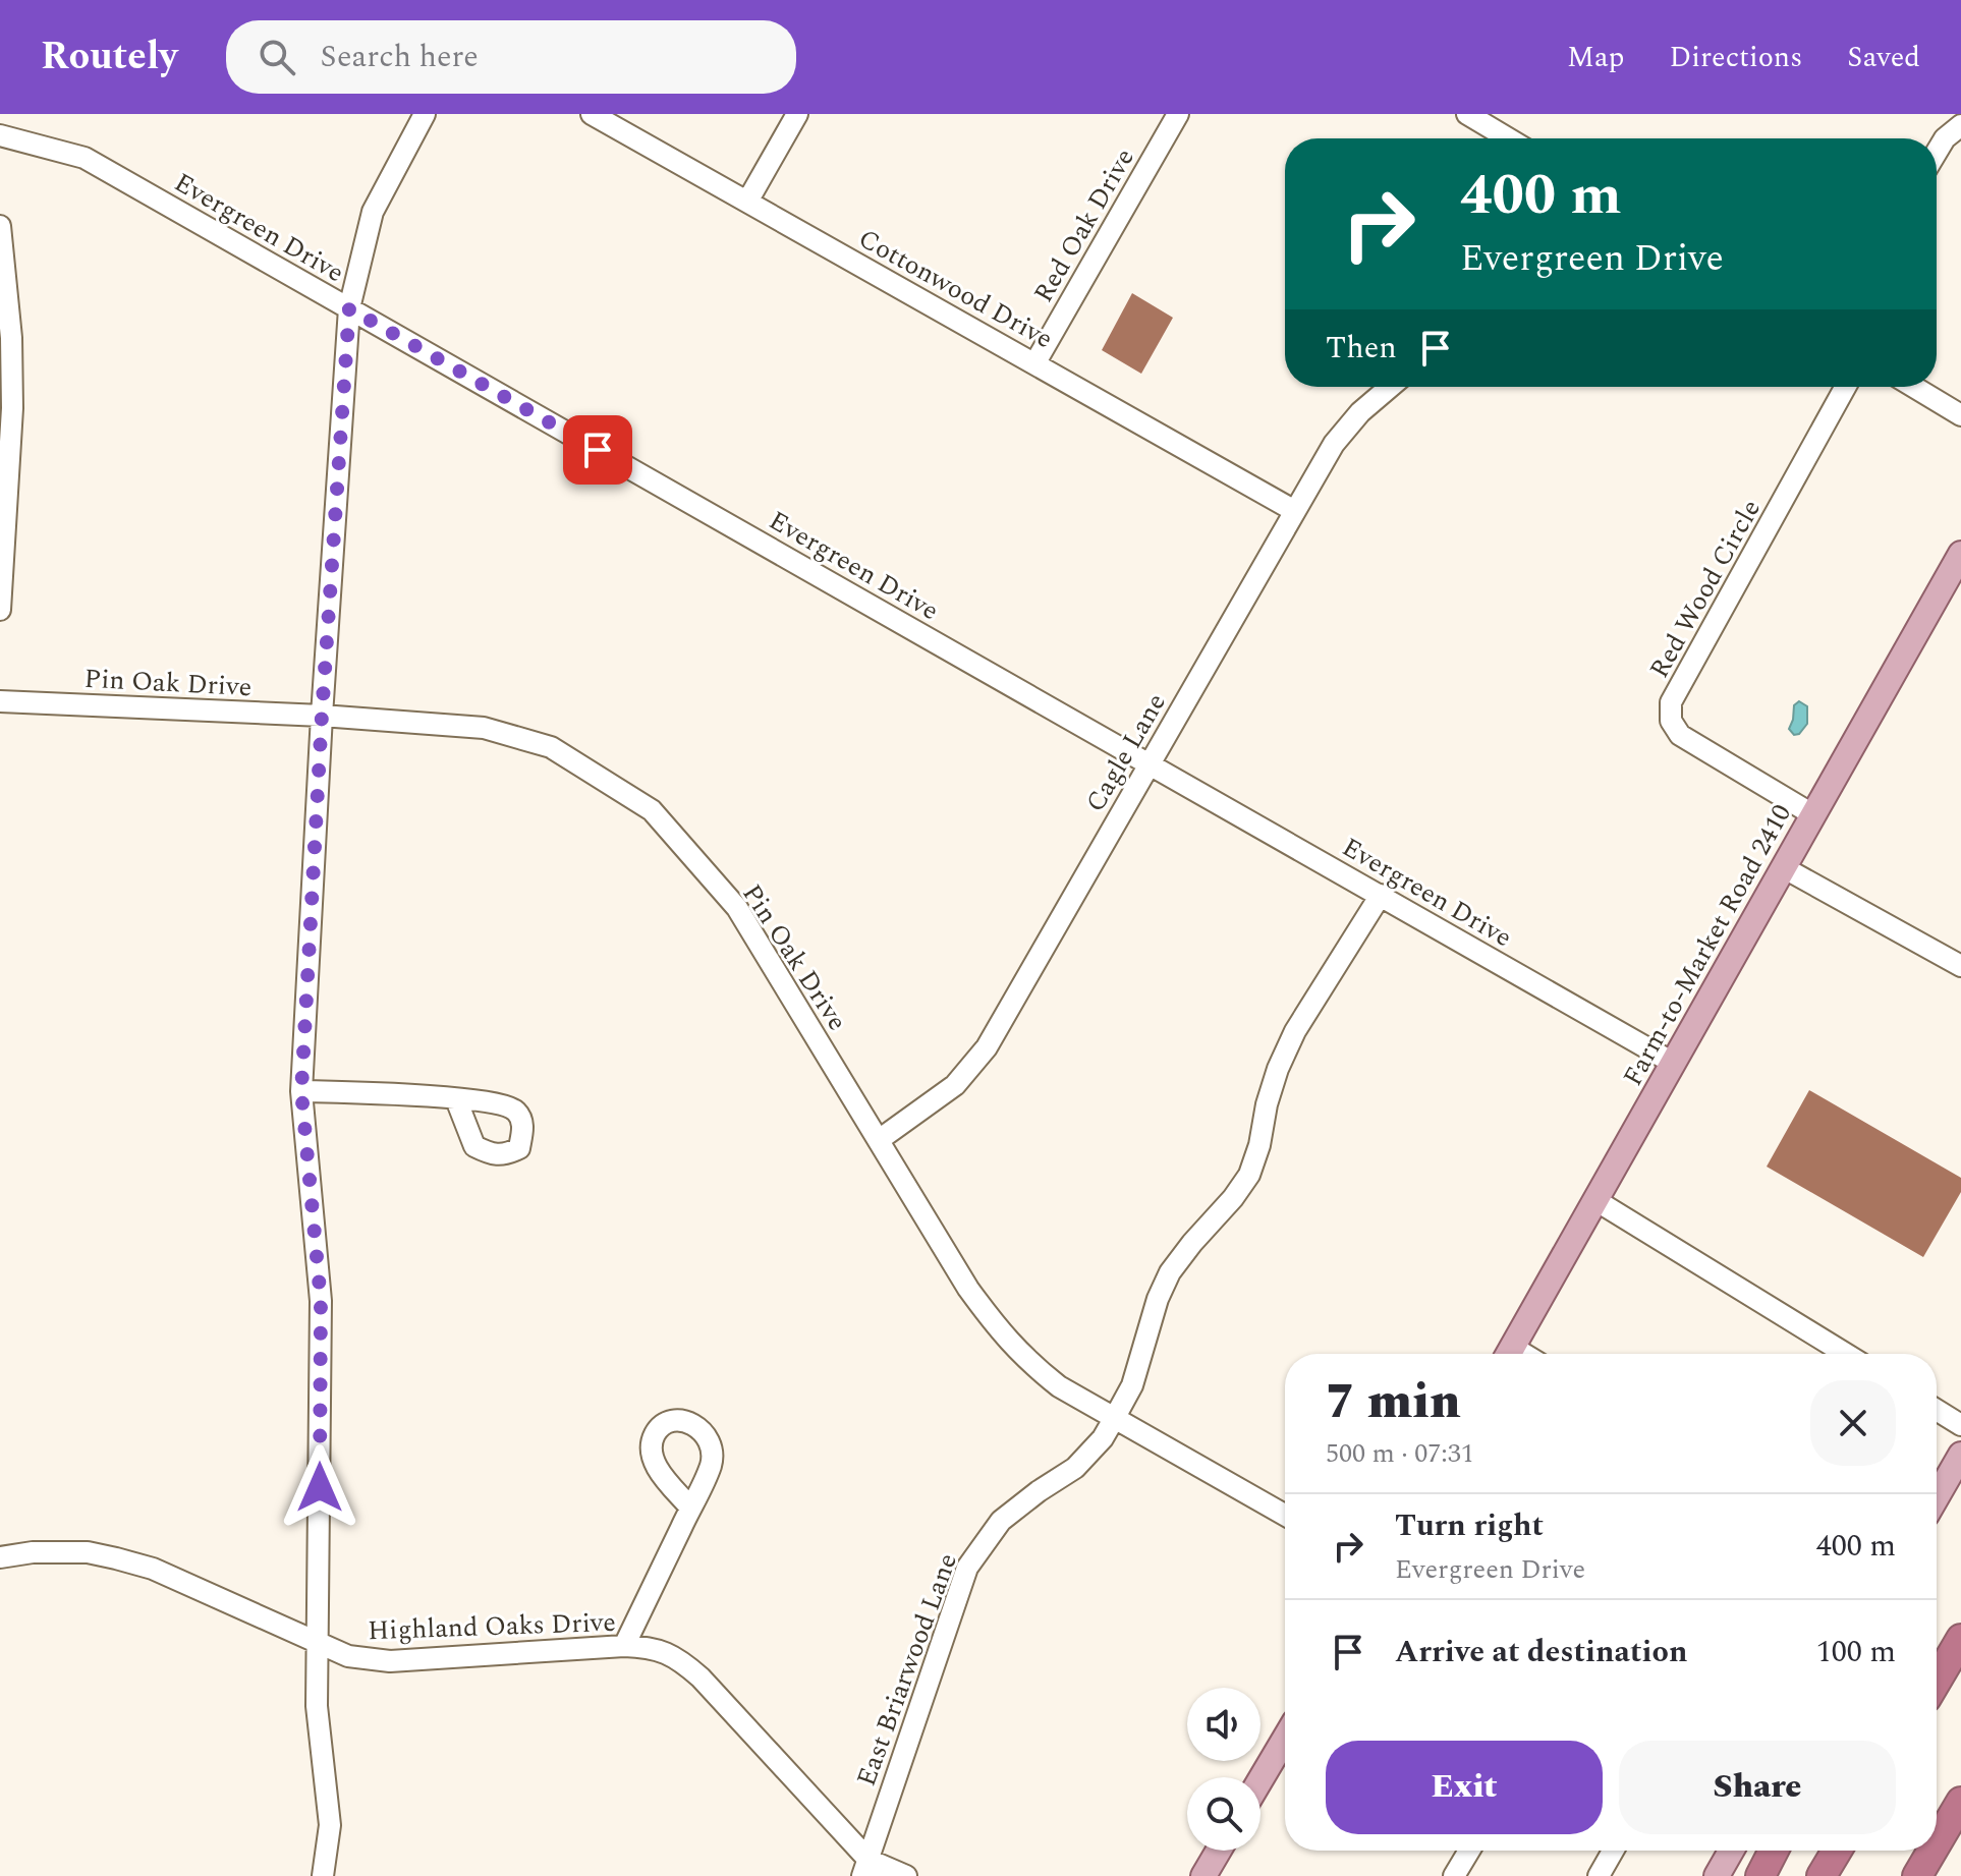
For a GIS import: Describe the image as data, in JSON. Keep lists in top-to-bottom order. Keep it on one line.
{"streets":{"main road":["Farm-to-Market Road 2410"],"street":["Red Oak Drive","Evergreen Drive","Cottonwood Drive","Red Wood Circle","Pin Oak Drive","Cagle Lane","Highland Oaks Drive","East Briarwood Lane"]},"crossings":[["Red Oak Drive","Cottonwood Drive"],["Evergreen Drive","Cagle Lane"],["Evergreen Drive","Farm-to-Market Road 2410"],["Evergreen Drive","East Briarwood Lane"],["Cottonwood Drive","Cagle Lane"],["Red Wood Circle","Farm-to-Market Road 2410"],["Pin Oak Drive","Cagle Lane"],["Pin Oak Drive","East Briarwood Lane"],["Highland Oaks Drive","East Briarwood Lane"]],"page":{"header":"Routely","search":"Search here","nav":["Map","Directions","Saved"],"turn":["400 m","Evergreen Drive"],"then":"Then","heading":["7 min","500 m · 07:31"],"list":[{"name":"Turn right","note":"Evergreen Drive","value":"400 m"},{"name":"Arrive at destination","value":"100 m"}],"buttons":["Exit","Share"]}}
